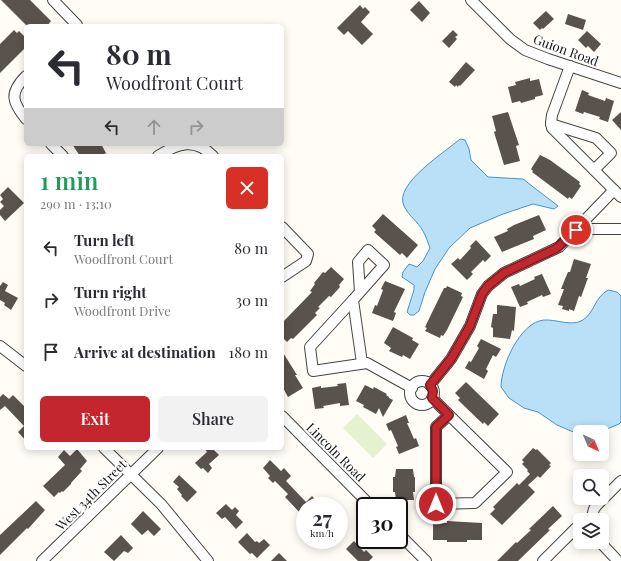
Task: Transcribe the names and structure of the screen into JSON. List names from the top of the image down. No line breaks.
{"streets":{"street":["Guion Road","Lincoln Road","West 34th Street"]},"north":"bottom right","page":{"turn":["80 m","Woodfront Court"],"heading":["1 min","290 m · 13:10"],"list":[{"name":"Turn left","note":"Woodfront Court","value":"80 m"},{"name":"Turn right","note":"Woodfront Drive","value":"30 m"},{"name":"Arrive at destination","value":"180 m"}],"buttons":["Exit","Share"],"speed":"27 km/h","limit":"30"}}
